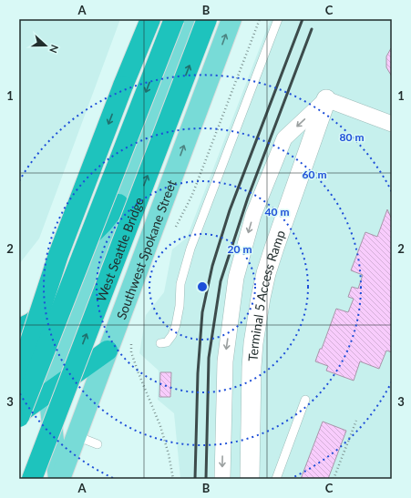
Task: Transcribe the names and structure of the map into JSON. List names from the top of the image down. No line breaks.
{"streets":{"highway":["West Seattle Bridge"],"main road":["Southwest Spokane Street"],"street":["Terminal 5 Access Ramp"]},"north":"right","grid":{"columns":["A","B","C"],"rows":["1","2","3"]},"rings":["80 m","60 m","40 m","20 m"]}
